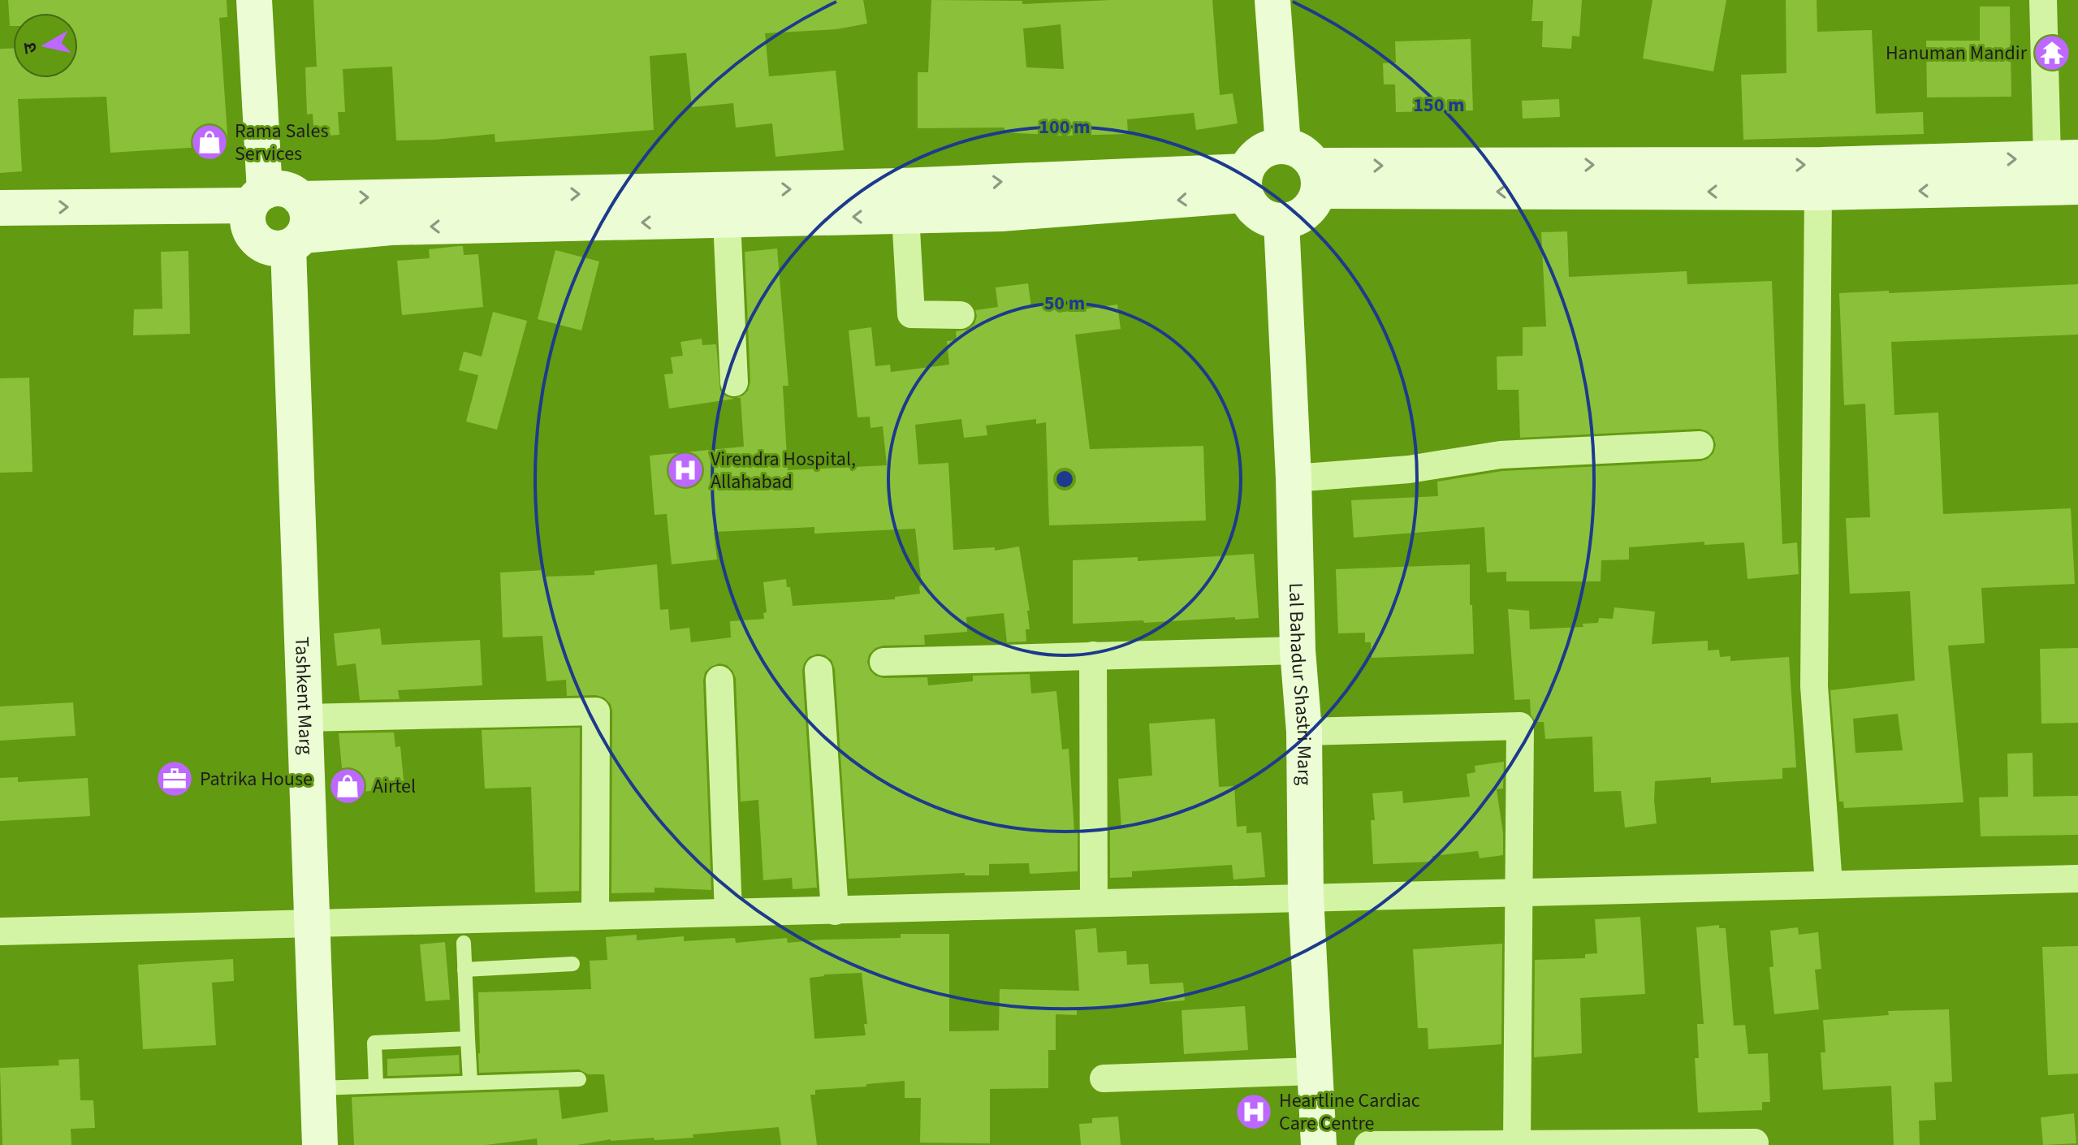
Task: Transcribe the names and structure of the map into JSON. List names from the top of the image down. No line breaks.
{"streets":{"street":["Lal Bahadur Shastri Marg","Tashkent Marg"]},"places":{"temple":["Hanuman Mandir"],"shop":["Rama Sales Services","Airtel"],"hospital":["Virendra Hospital, Allahabad","Heartline Cardiac Care Centre"],"office":["Patrika House"]},"north":"left","rings":["150 m","100 m","50 m"]}
